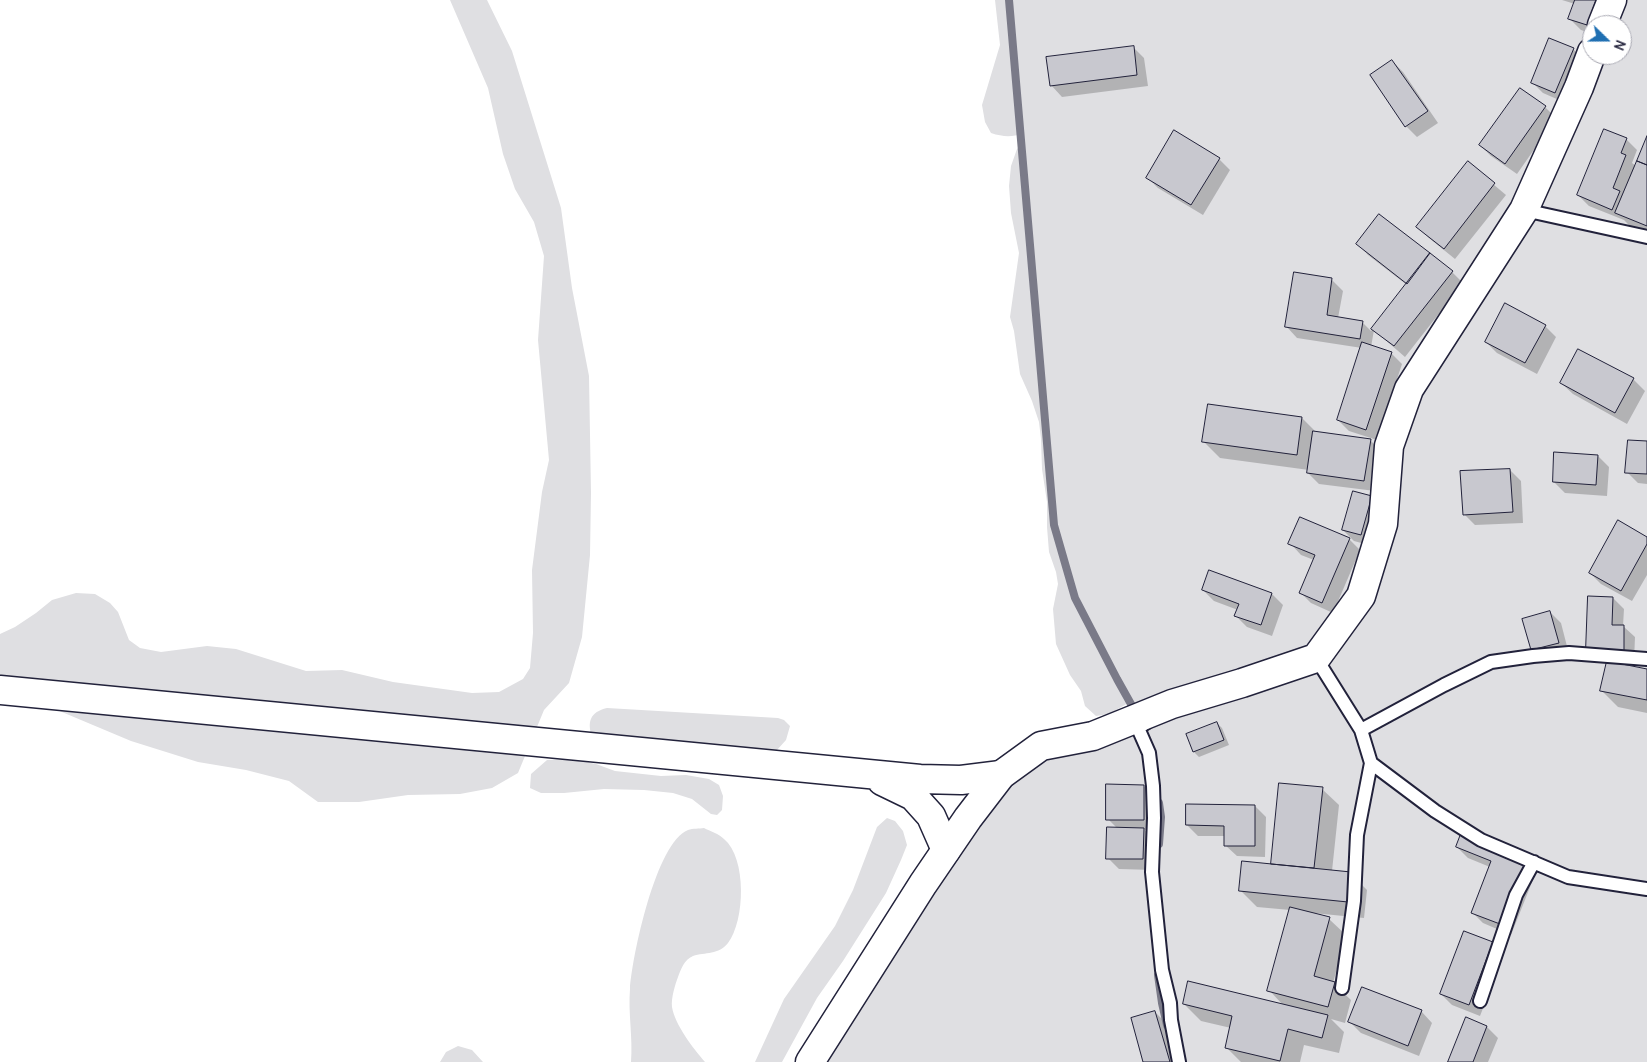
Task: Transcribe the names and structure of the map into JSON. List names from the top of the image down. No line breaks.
{"north":"right"}
